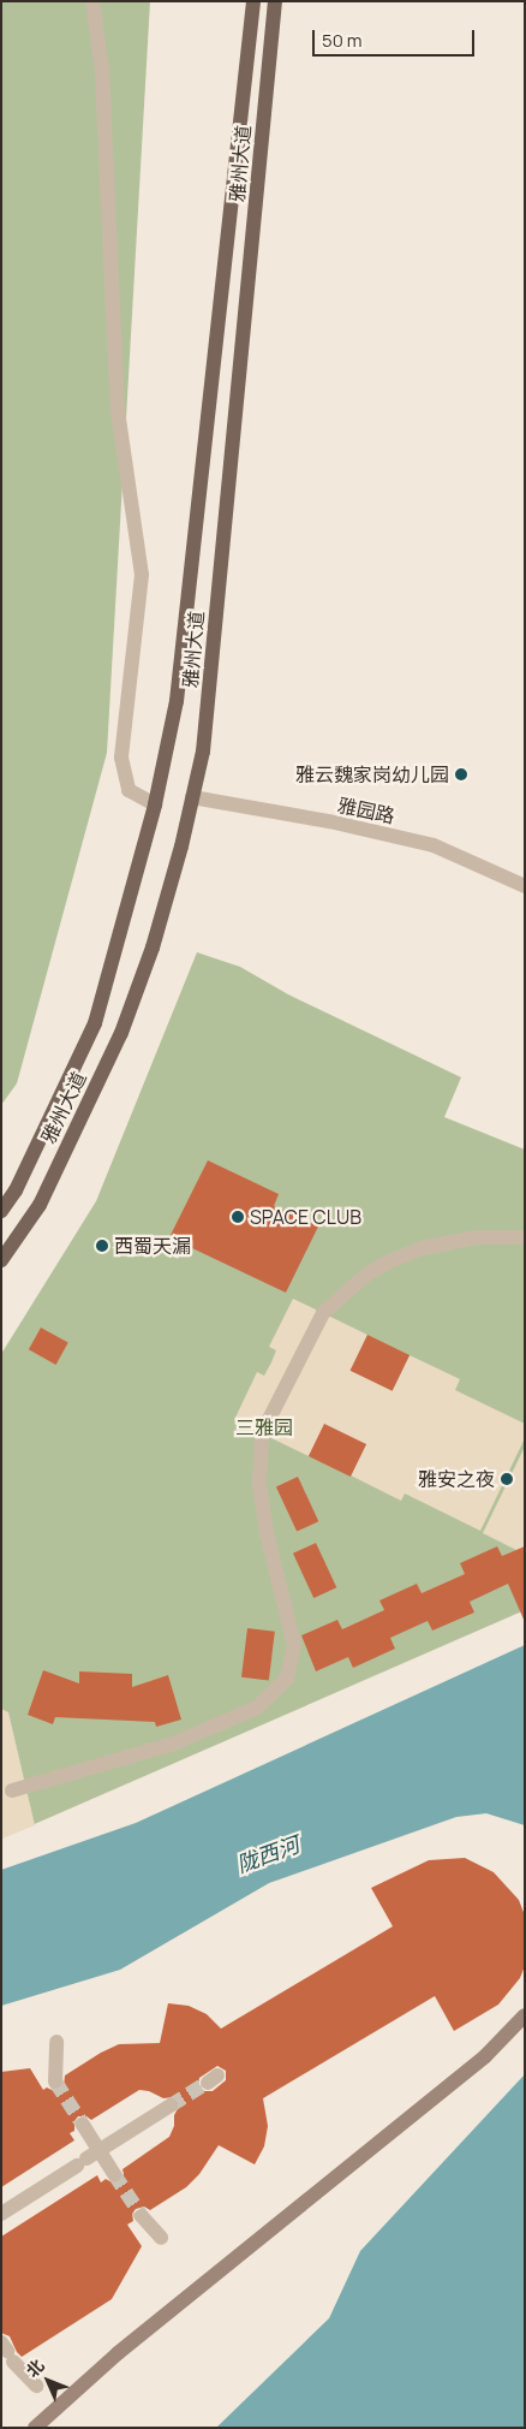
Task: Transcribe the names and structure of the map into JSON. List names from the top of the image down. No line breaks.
{"streets":{"main road":["雅州大道"],"street":["雅园路"]},"crossings":[["雅州大道","雅园路"]],"water":["陇西河"],"parks":["三雅园"],"places":["雅云魏家岗幼儿园","SPACE CLUB","西蜀天漏","雅安之夜"],"scale_bar":"50 m","north":"top left"}
